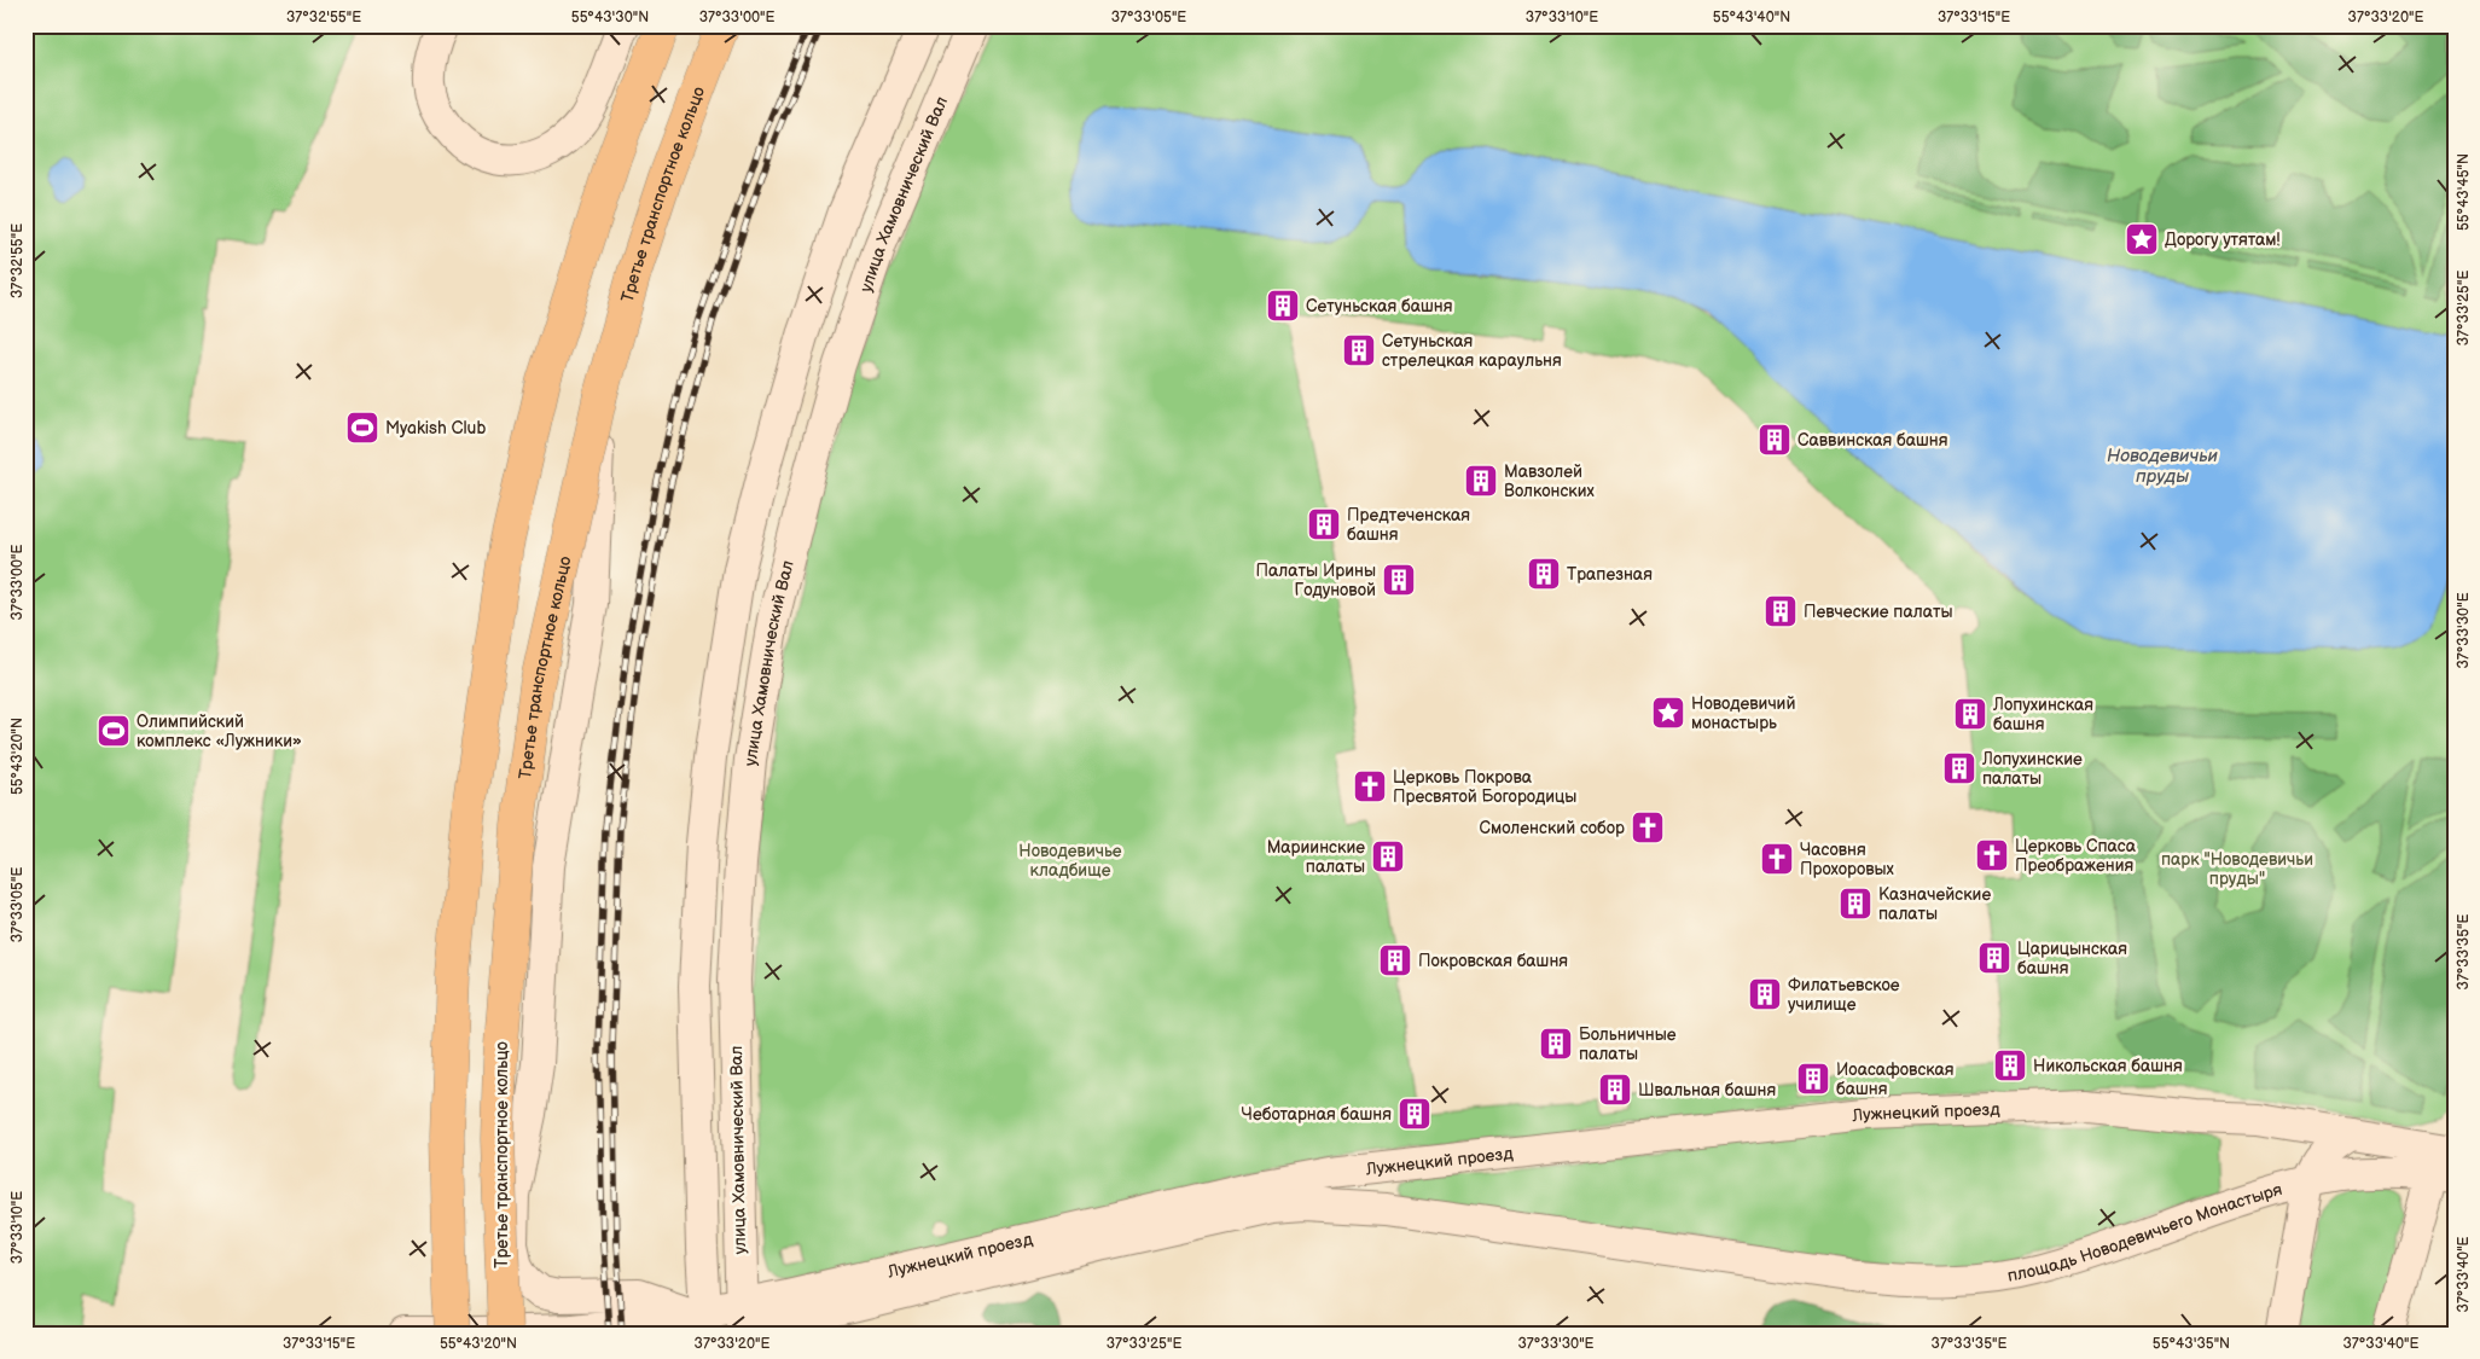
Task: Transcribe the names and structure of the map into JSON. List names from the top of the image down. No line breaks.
{"streets":{"main road":["Третье транспортное кольцо","улица Хамовнический Вал","Лужнецкий проезд","площадь Новодевичьего Монастыря"]},"crossings":[["улица Хамовнический Вал","Лужнецкий проезд"],["Лужнецкий проезд","площадь Новодевичьего Монастыря"]],"water":["Новодевичьи пруды"],"parks":["Новодевичье кладбище","парк \"Новодевичьи пруды\""],"places":{"place":["Дорогу утятам!","Новодевичий монастырь"],"building":["Сетуньская башня","Сетуньская стрелецкая караульня","Саввинская башня","Мавзолей Волконских","Предтеченская башня","Трапезная","Палаты Ирины Годуновой","Певческие палаты","Лопухинская башня","Лопухинские палаты","Мариинские палаты","Казначейские палаты","Царицынская башня","Покровская башня","Филатьевское училище","Больничные палаты","Никольская башня","Иоасафовская башня","Швальная башня","Чеботарная башня"],"sports":["Myakish Club","Олимпийский комплекс «Лужники»"],"church":["Церковь Покрова Пресвятой Богородицы","Смоленский собор","Церковь Спаса Преображения","Часовня Прохоровых"]},"coordinates":["37°32'55\"E","55°43'30\"N","37°33'00\"E","37°33'05\"E","37°33'10\"E","55°43'40\"N","37°33'15\"E","37°33'20\"E","55°43'45\"N","37°33'25\"E","37°33'30\"E","55°43'20\"N","37°33'35\"E","37°33'40\"E","55°43'35\"N"]}
